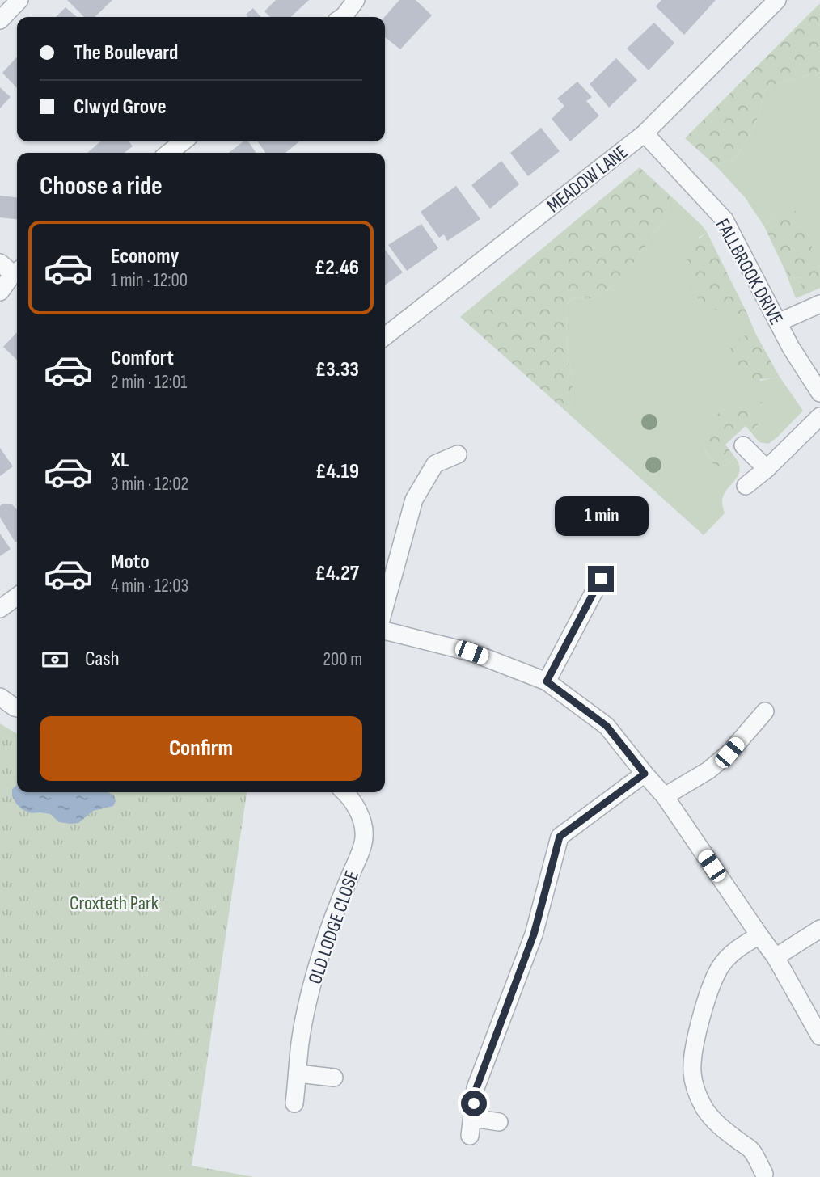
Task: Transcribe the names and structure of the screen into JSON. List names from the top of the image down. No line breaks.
{"streets":{"street":["MEADOW LANE","FALLBROOK DRIVE","OLD LODGE CLOSE"]},"crossings":[["MEADOW LANE","FALLBROOK DRIVE"]],"parks":["Croxteth Park"],"page":{"banner":["The Boulevard","Clwyd Grove"],"heading":"Choose a ride","list":[{"name":"Economy","note":"1 min · 12:00","value":"£2.46"},{"name":"Comfort","note":"2 min · 12:01","value":"£3.33"},{"name":"XL","note":"3 min · 12:02","value":"£4.19"},{"name":"Moto","note":"4 min · 12:03","value":"£4.27"}],"bubble":"1 min","pay":["Cash","200 m"],"buttons":"Confirm"}}
